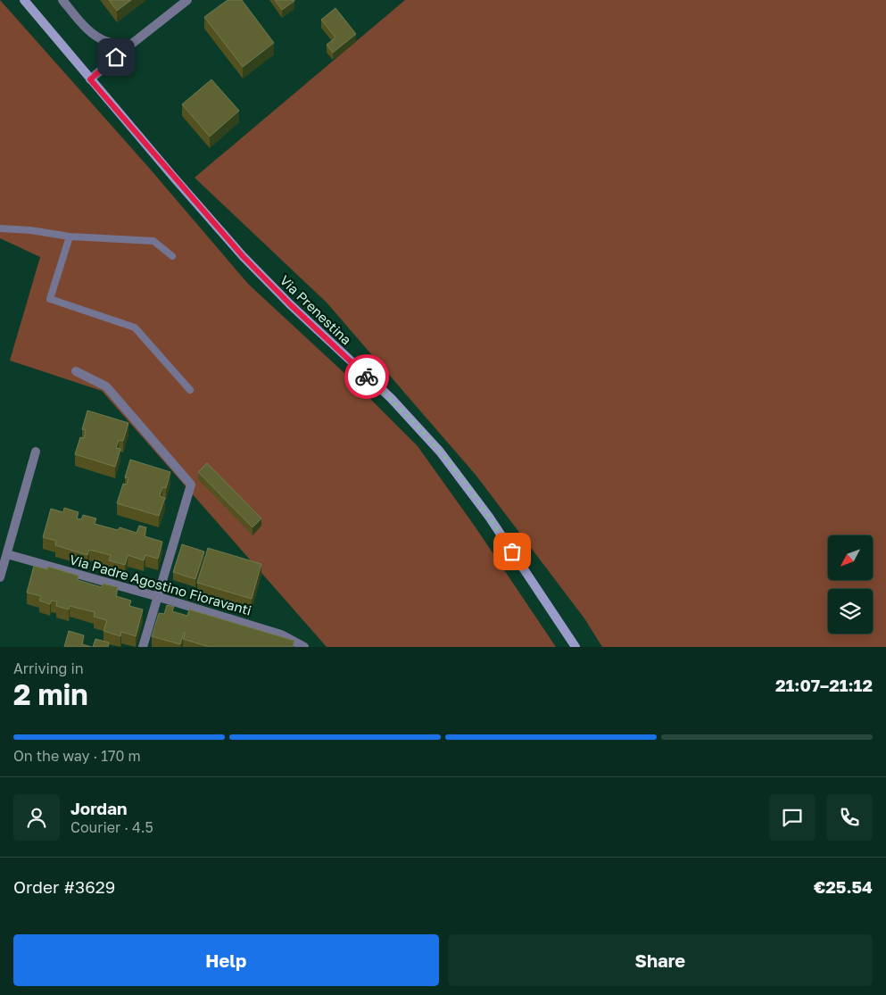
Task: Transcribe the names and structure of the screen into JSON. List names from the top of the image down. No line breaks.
{"streets":{"main road":["Via Prenestina"],"street":["Via Padre Agostino Fioravanti"]},"north":"bottom left","page":{"heading":["2 min","Arriving in","21:07–21:12"],"panel":["Jordan","Courier · 4.5","Order #3629","€25.54"],"bar":"On the way · 170 m","buttons":["Help","Share"]}}
